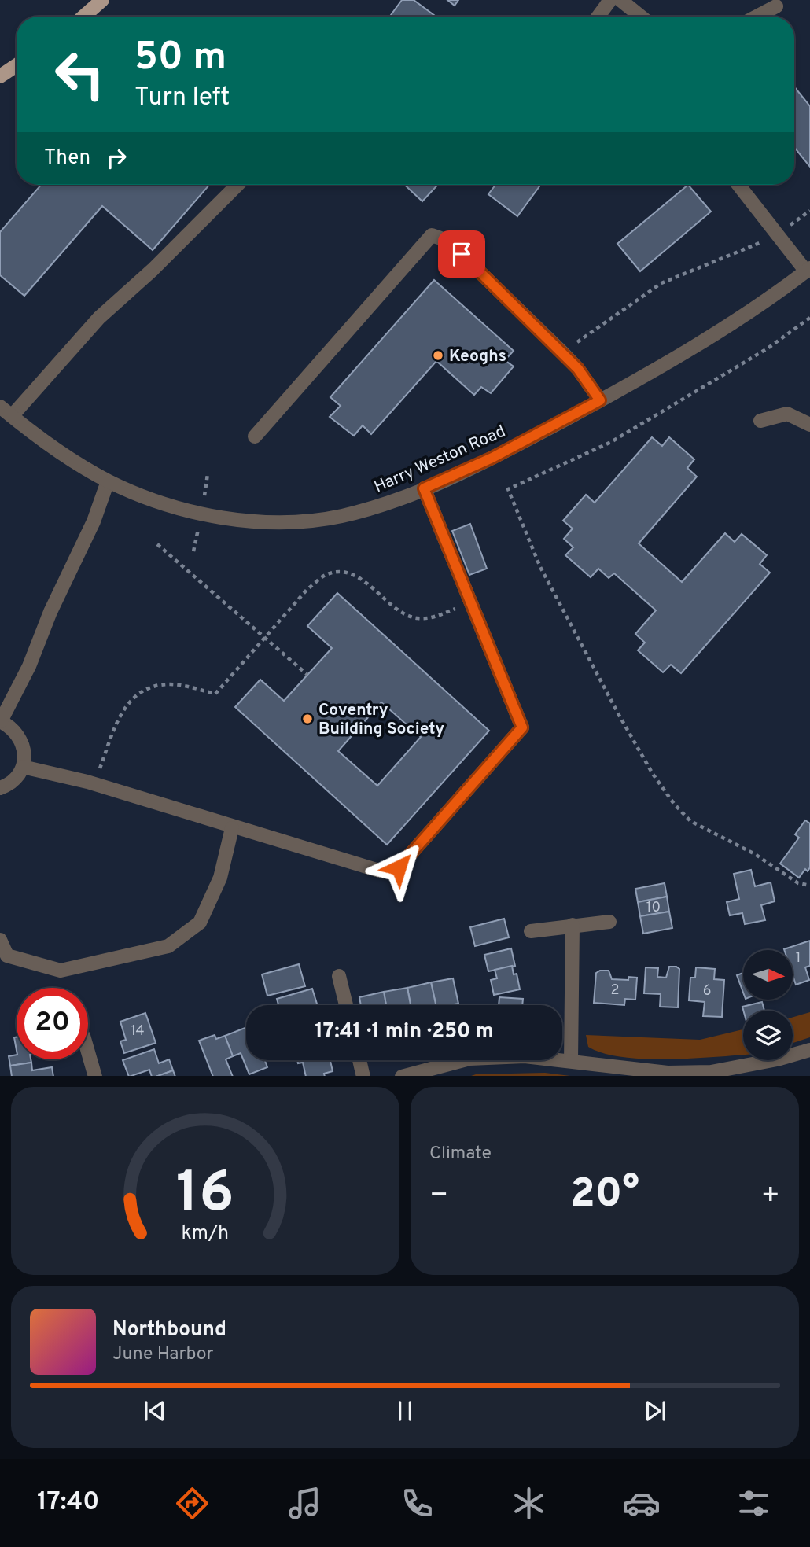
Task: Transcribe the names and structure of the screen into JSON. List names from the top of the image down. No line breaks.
{"streets":{"street":["Harry Weston Road"]},"places":["Keoghs","Coventry Building Society"],"house_numbers":["10","1","2","6","14"],"north":"right","page":{"turn":["50 m","Turn left"],"then":"Then","limit":"20","trip":"17:41 · 1 min · 250 m","tile":"Climate","heat":["−","20°","+"],"song":["Northbound","June Harbor"],"tabs":"17:40","gauge":["16","km/h"]}}
